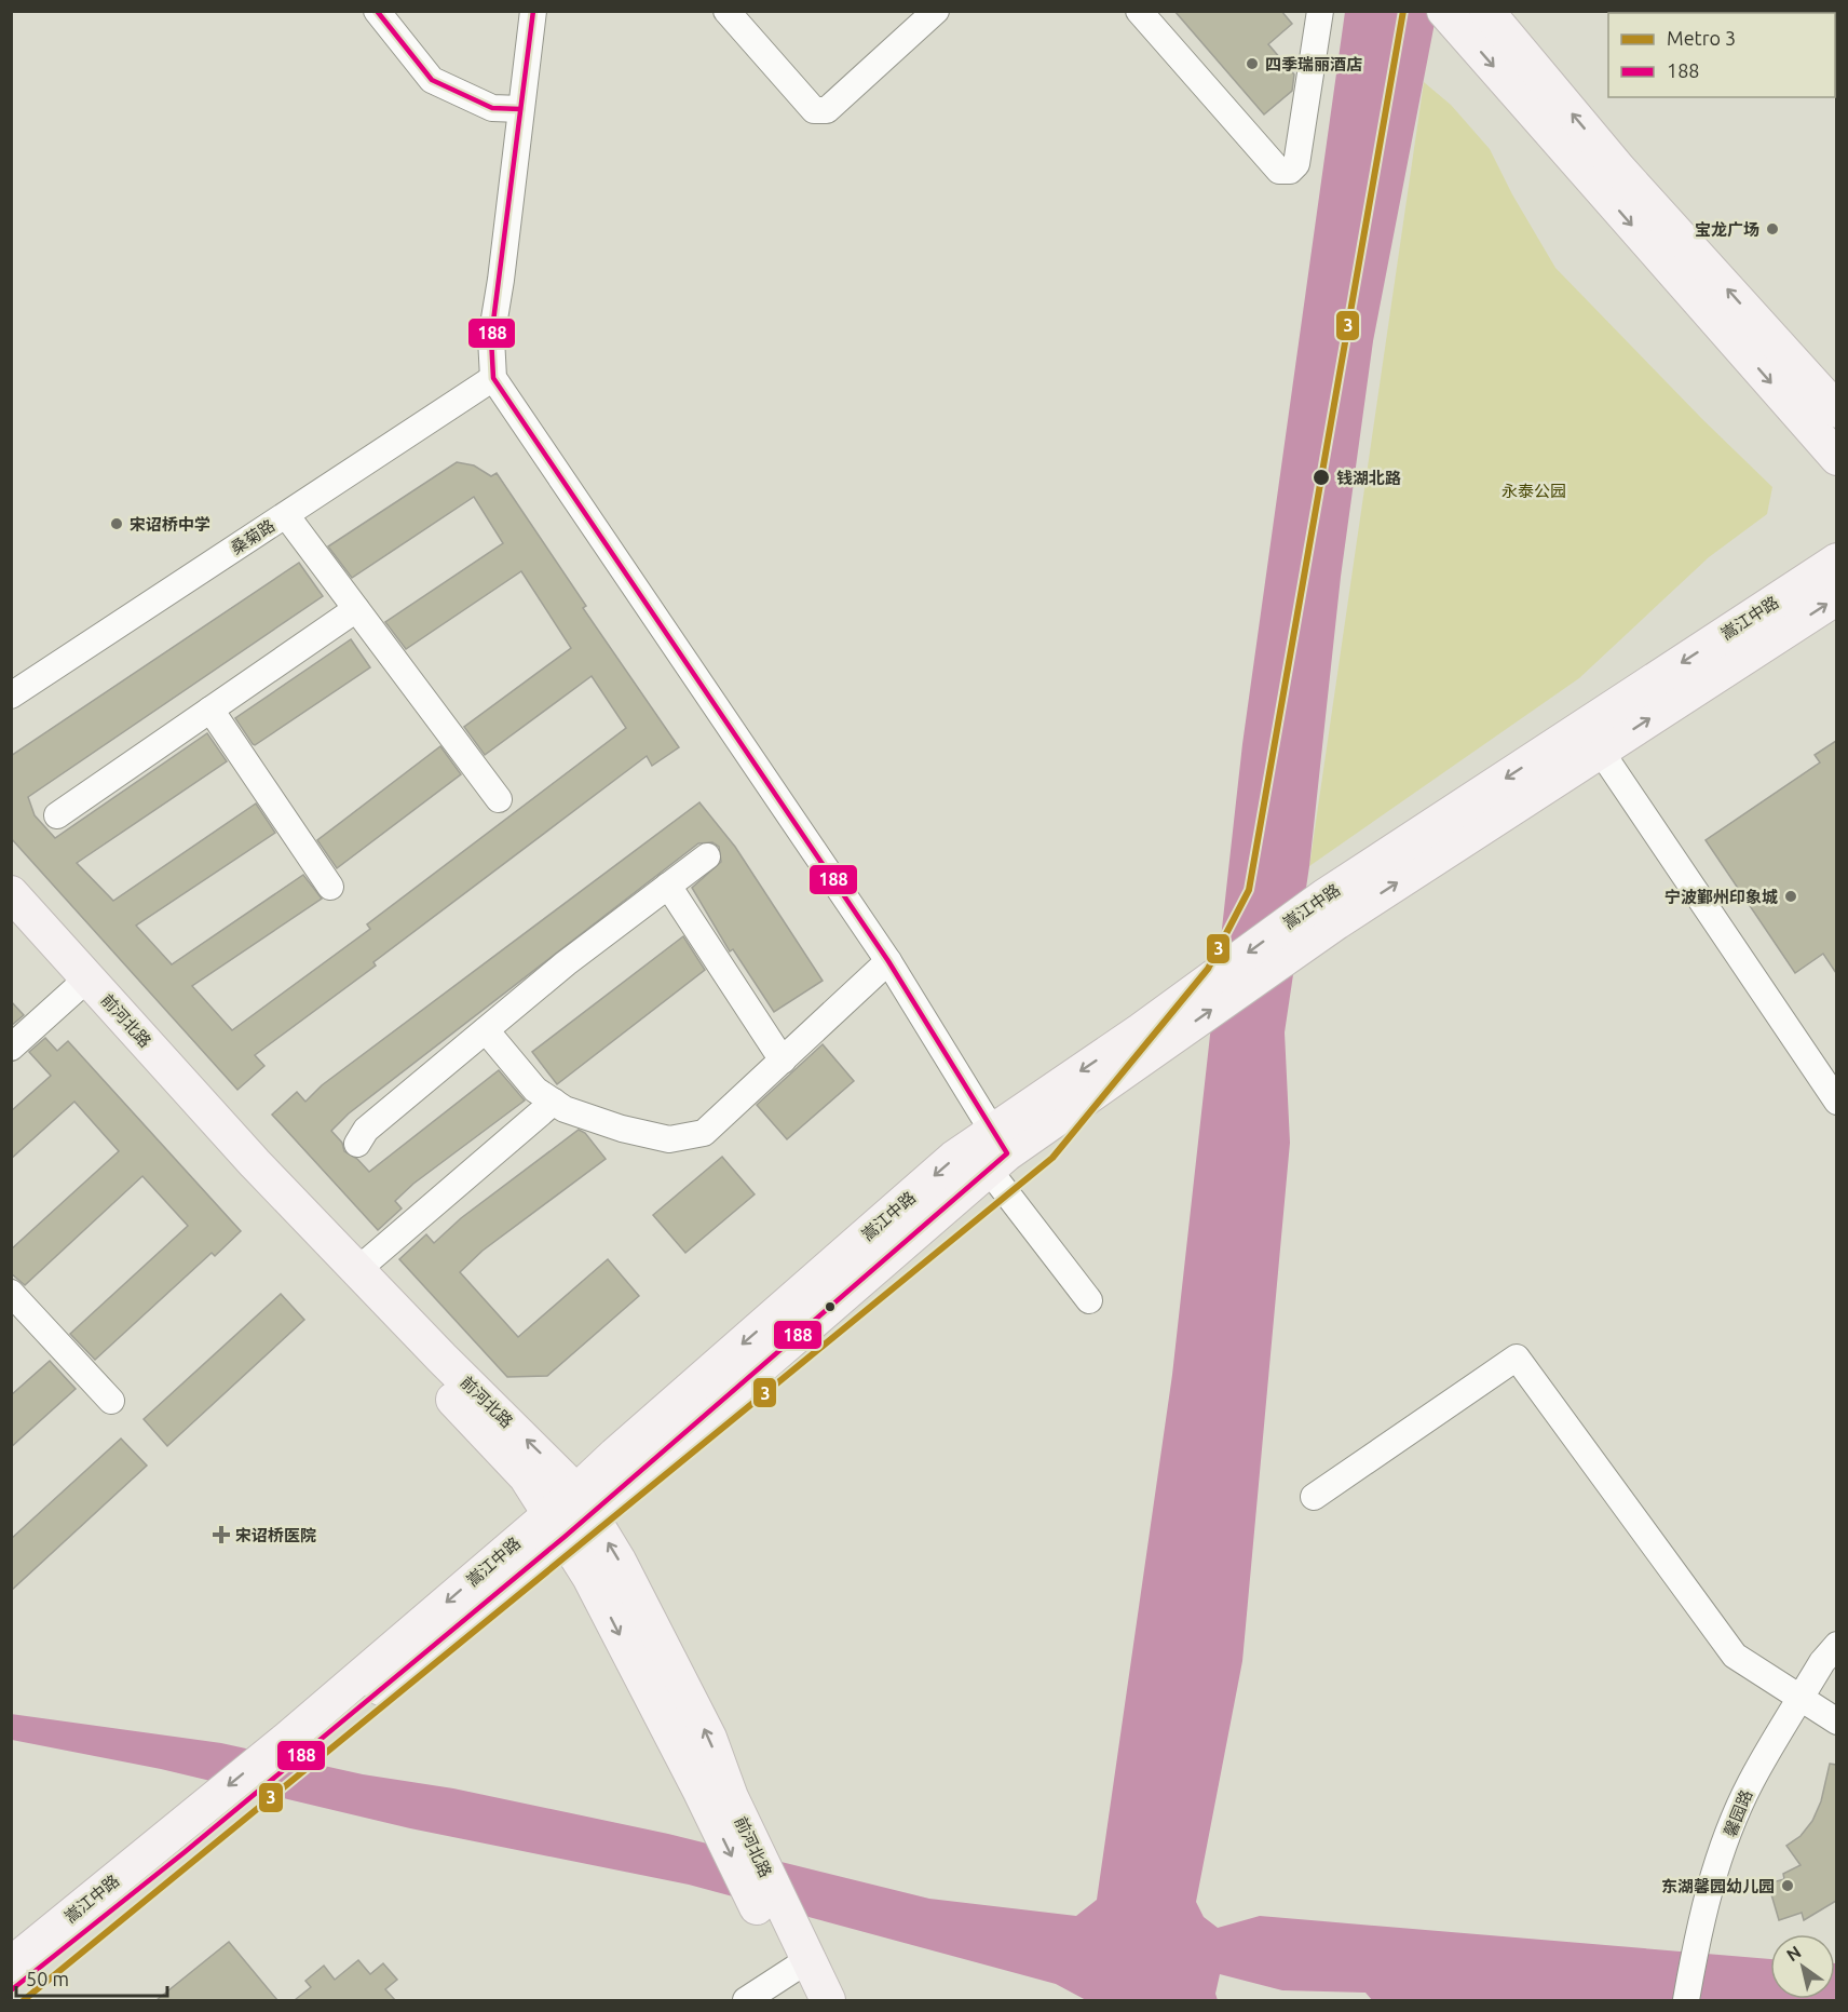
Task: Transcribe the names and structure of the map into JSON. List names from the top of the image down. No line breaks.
{"streets":{"main road":["嵩江中路","前河北路"],"street":["桑菊路","馨园路"]},"crossings":[["嵩江中路","前河北路"]],"parks":["永泰公园"],"places":{"other":["四季瑞丽酒店","宝龙广场","钱湖北路","宋诏桥中学","宁波鄞州印象城","东湖馨园幼儿园"],"health":["宋诏桥医院"]},"lines":["metro line 3","transit line 188"],"legend":["Metro 3","188"],"scale_bar":"50 m","north":"top left"}
